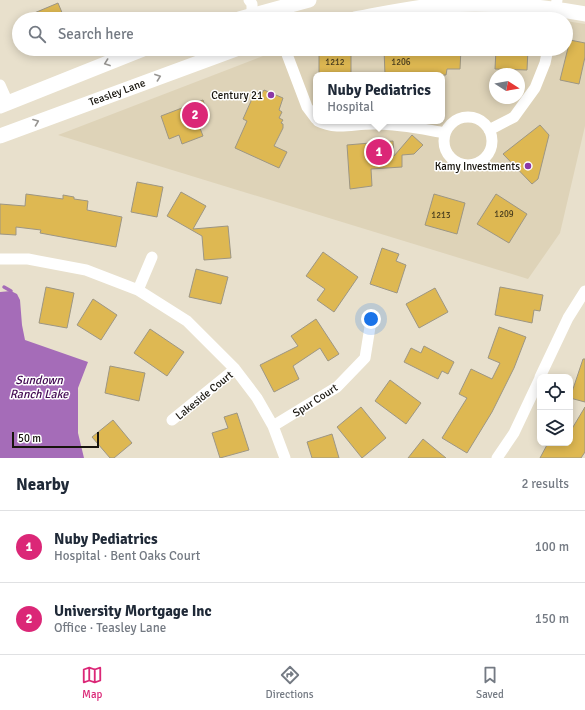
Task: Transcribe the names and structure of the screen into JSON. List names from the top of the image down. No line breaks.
{"streets":{"main road":["Teasley Lane"],"street":["Lakeside Court","Spur Court"]},"water":["Sundown Ranch Lake"],"places":["Century 21","Kamy Investments"],"house_numbers":["1212","1206","1209","1213"],"scale_bar":"50 m","north":"right","page":{"search":"Search here","popup":["Nuby Pediatrics","Hospital"],"pins":["2","1"],"scale":"50 m","heading":["Nearby","2 results"],"list":[{"mark":"1","name":"Nuby Pediatrics","note":"Hospital · Bent Oaks Court","value":"100 m"},{"mark":"2","name":"University Mortgage Inc","note":"Office · Teasley Lane","value":"150 m"}],"nav":["Map","Directions","Saved"]}}
